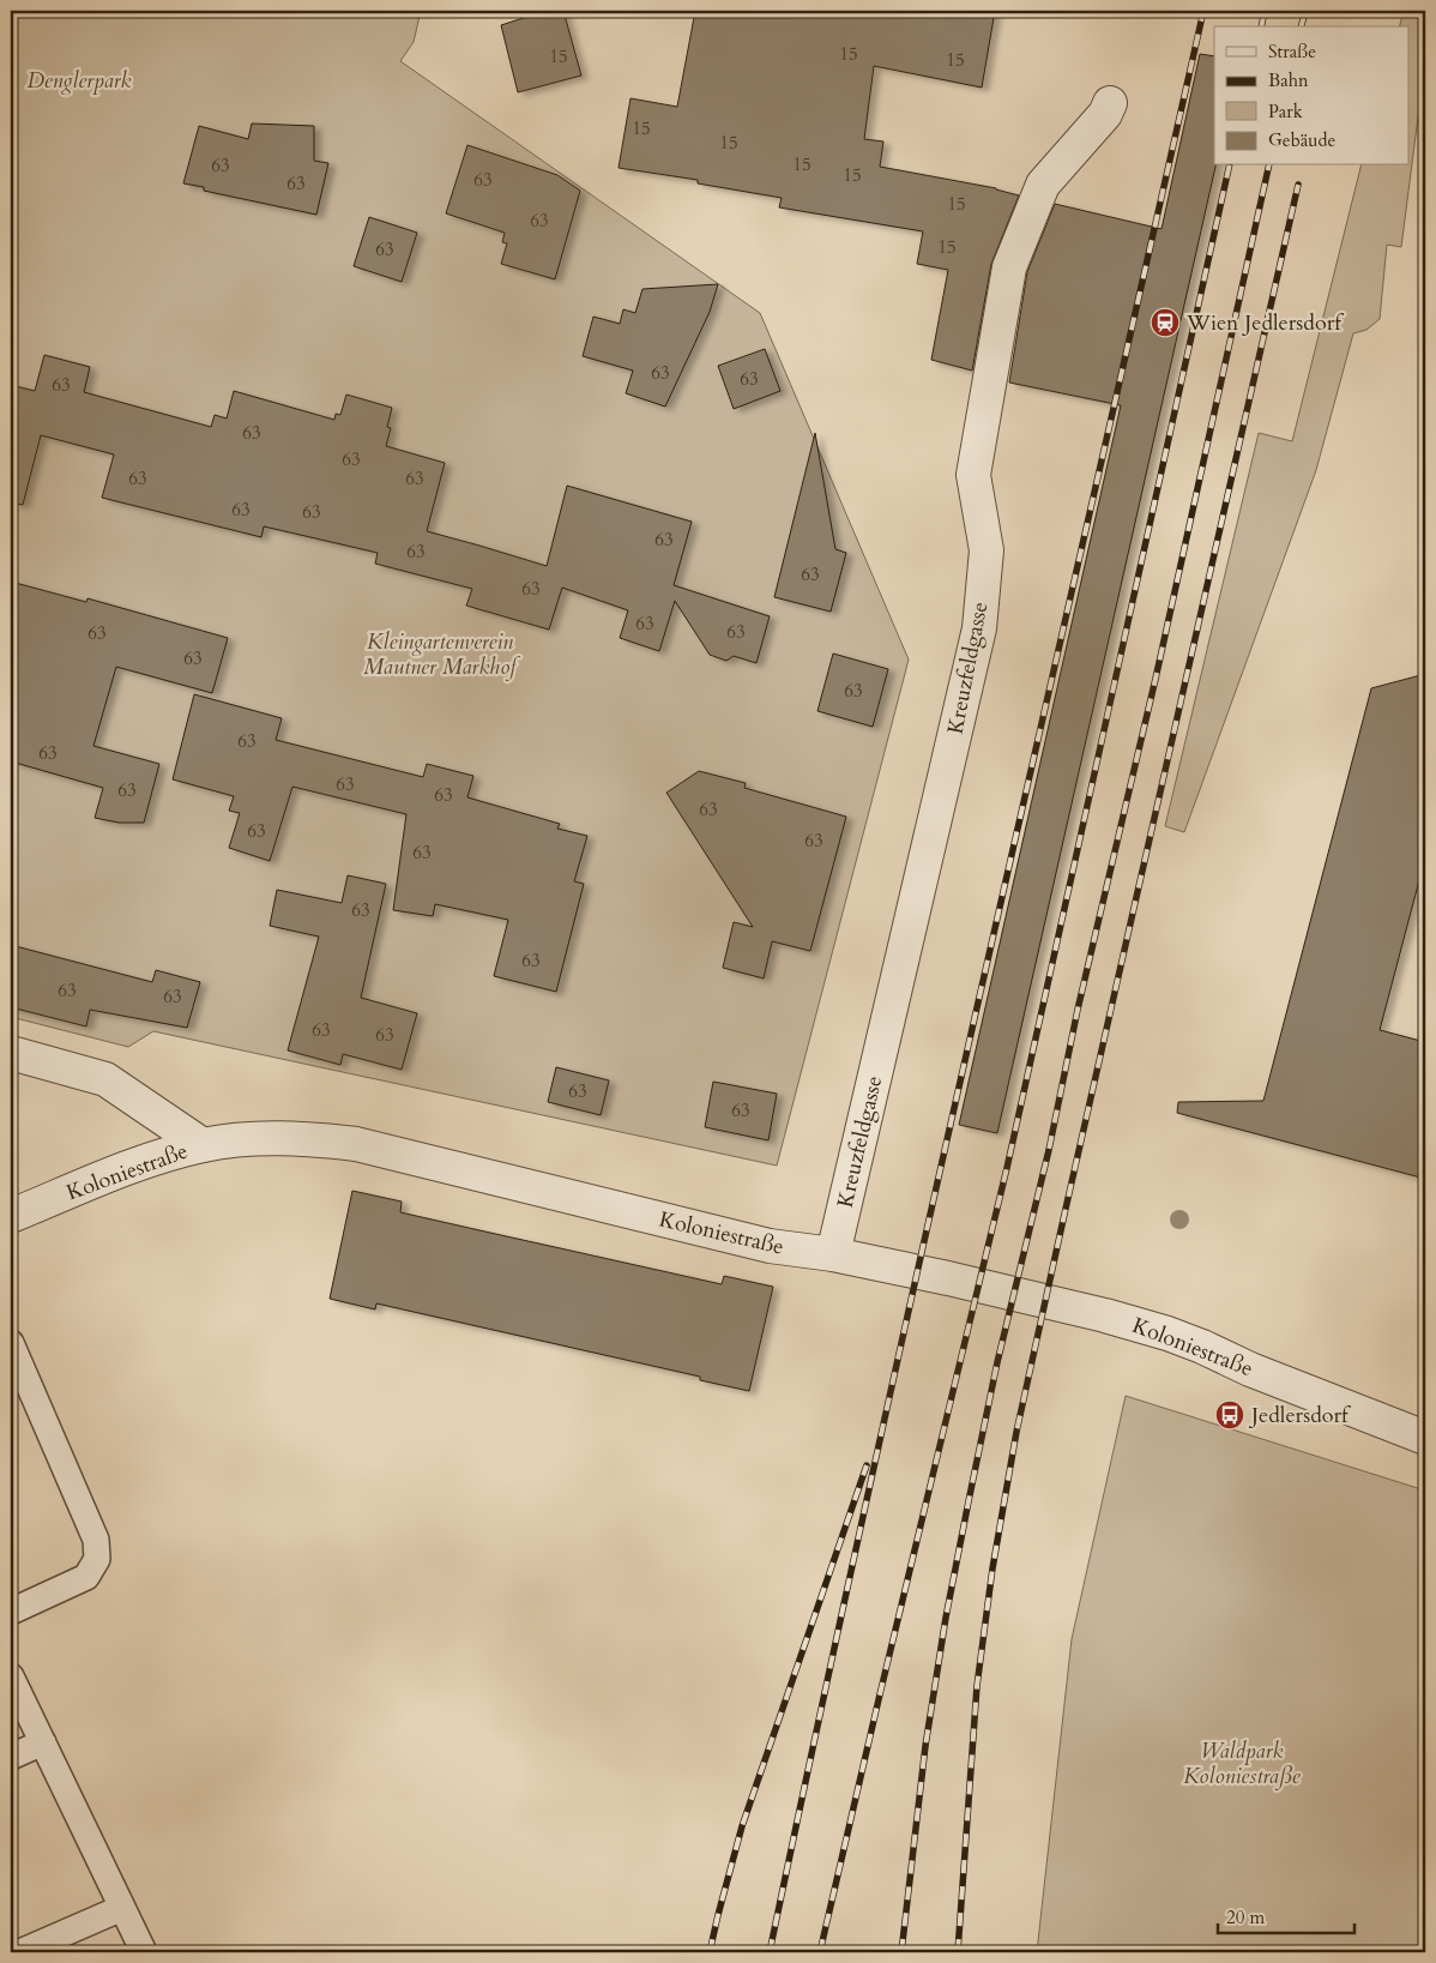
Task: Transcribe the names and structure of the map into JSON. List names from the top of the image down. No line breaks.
{"streets":{"street":["Kreuzfeldgasse","Koloniestraße"]},"crossings":[["Kreuzfeldgasse","Koloniestraße"]],"parks":["Denglerpark","Kleingartenverein Mautner Markhof","Waldpark Koloniestraße"],"places":{"station":["Wien Jedlersdorf"],"bus stop":["Jedlersdorf"]},"house_numbers":["15","15","15","15","15","15","63","15","63","63","15","63","15","63","63","63","63","63","63","63","63","63","63","63","63","63","63","63","63","63","63","63","63","63","63","63","63","63","63","63","63","63","63","63","63","63","63","63","63"],"legend":["Straße","Bahn","Park","Gebäude"],"scale_bar":"20 m"}
